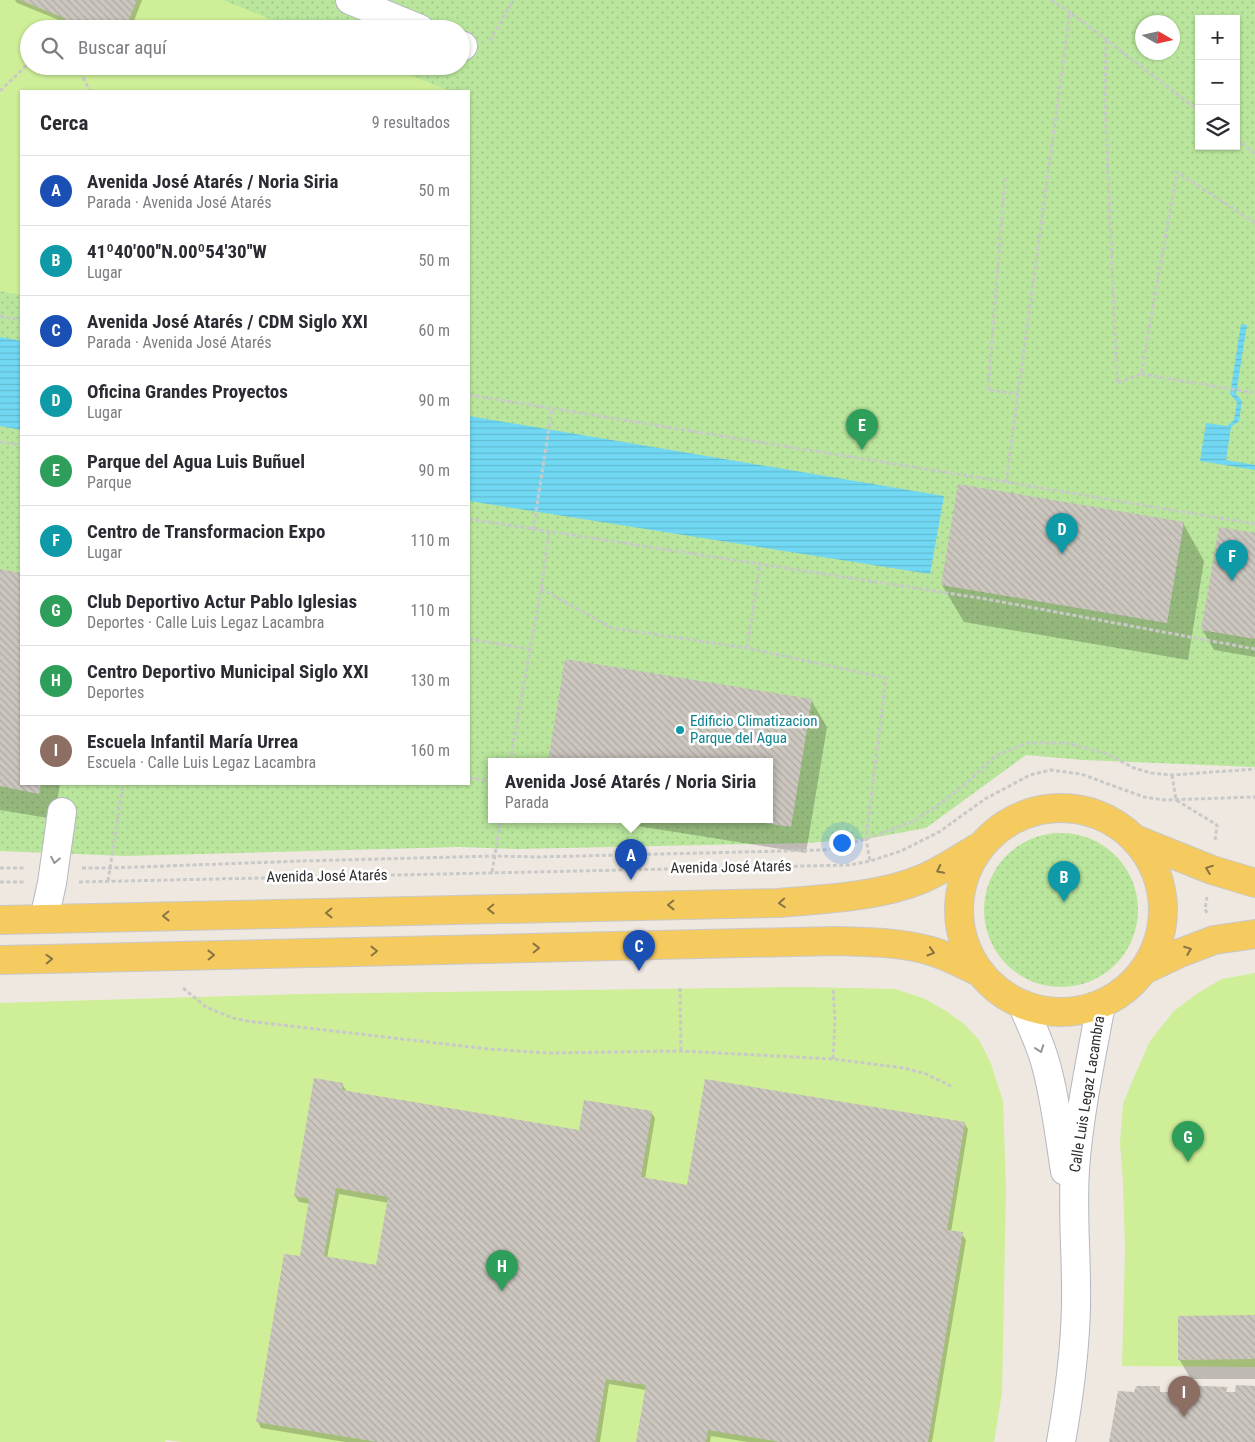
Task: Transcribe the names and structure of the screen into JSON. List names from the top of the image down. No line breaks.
{"streets":{"street":["Calle Luis Legaz Lacambra"],"path":["Avenida José Atarés"]},"places":["Edificio Climatizacion Parque del Agua"],"north":"right","page":{"map_buttons":["+","−"],"search":"Buscar aquí","heading":["Cerca","9 resultados"],"list":[{"mark":"A","name":"Avenida José Atarés / Noria Siria","note":"Parada · Avenida José Atarés","value":"50 m"},{"mark":"B","name":"41º40'00''N.00º54'30''W","note":"Lugar","value":"50 m"},{"mark":"C","name":"Avenida José Atarés / CDM Siglo XXI","note":"Parada · Avenida José Atarés","value":"60 m"},{"mark":"D","name":"Oficina Grandes Proyectos","note":"Lugar","value":"90 m"},{"mark":"E","name":"Parque del Agua Luis Buñuel","note":"Parque","value":"90 m"},{"mark":"F","name":"Centro de Transformacion Expo","note":"Lugar","value":"110 m"},{"mark":"G","name":"Club Deportivo Actur Pablo Iglesias","note":"Deportes · Calle Luis Legaz Lacambra","value":"110 m"},{"mark":"H","name":"Centro Deportivo Municipal Siglo XXI","note":"Deportes","value":"130 m"},{"mark":"I","name":"Escuela Infantil María Urrea","note":"Escuela · Calle Luis Legaz Lacambra","value":"160 m"}],"pins":["E","D","F","A","B","C","G","H","I"],"popup":["Avenida José Atarés / Noria Siria","Parada"]}}
